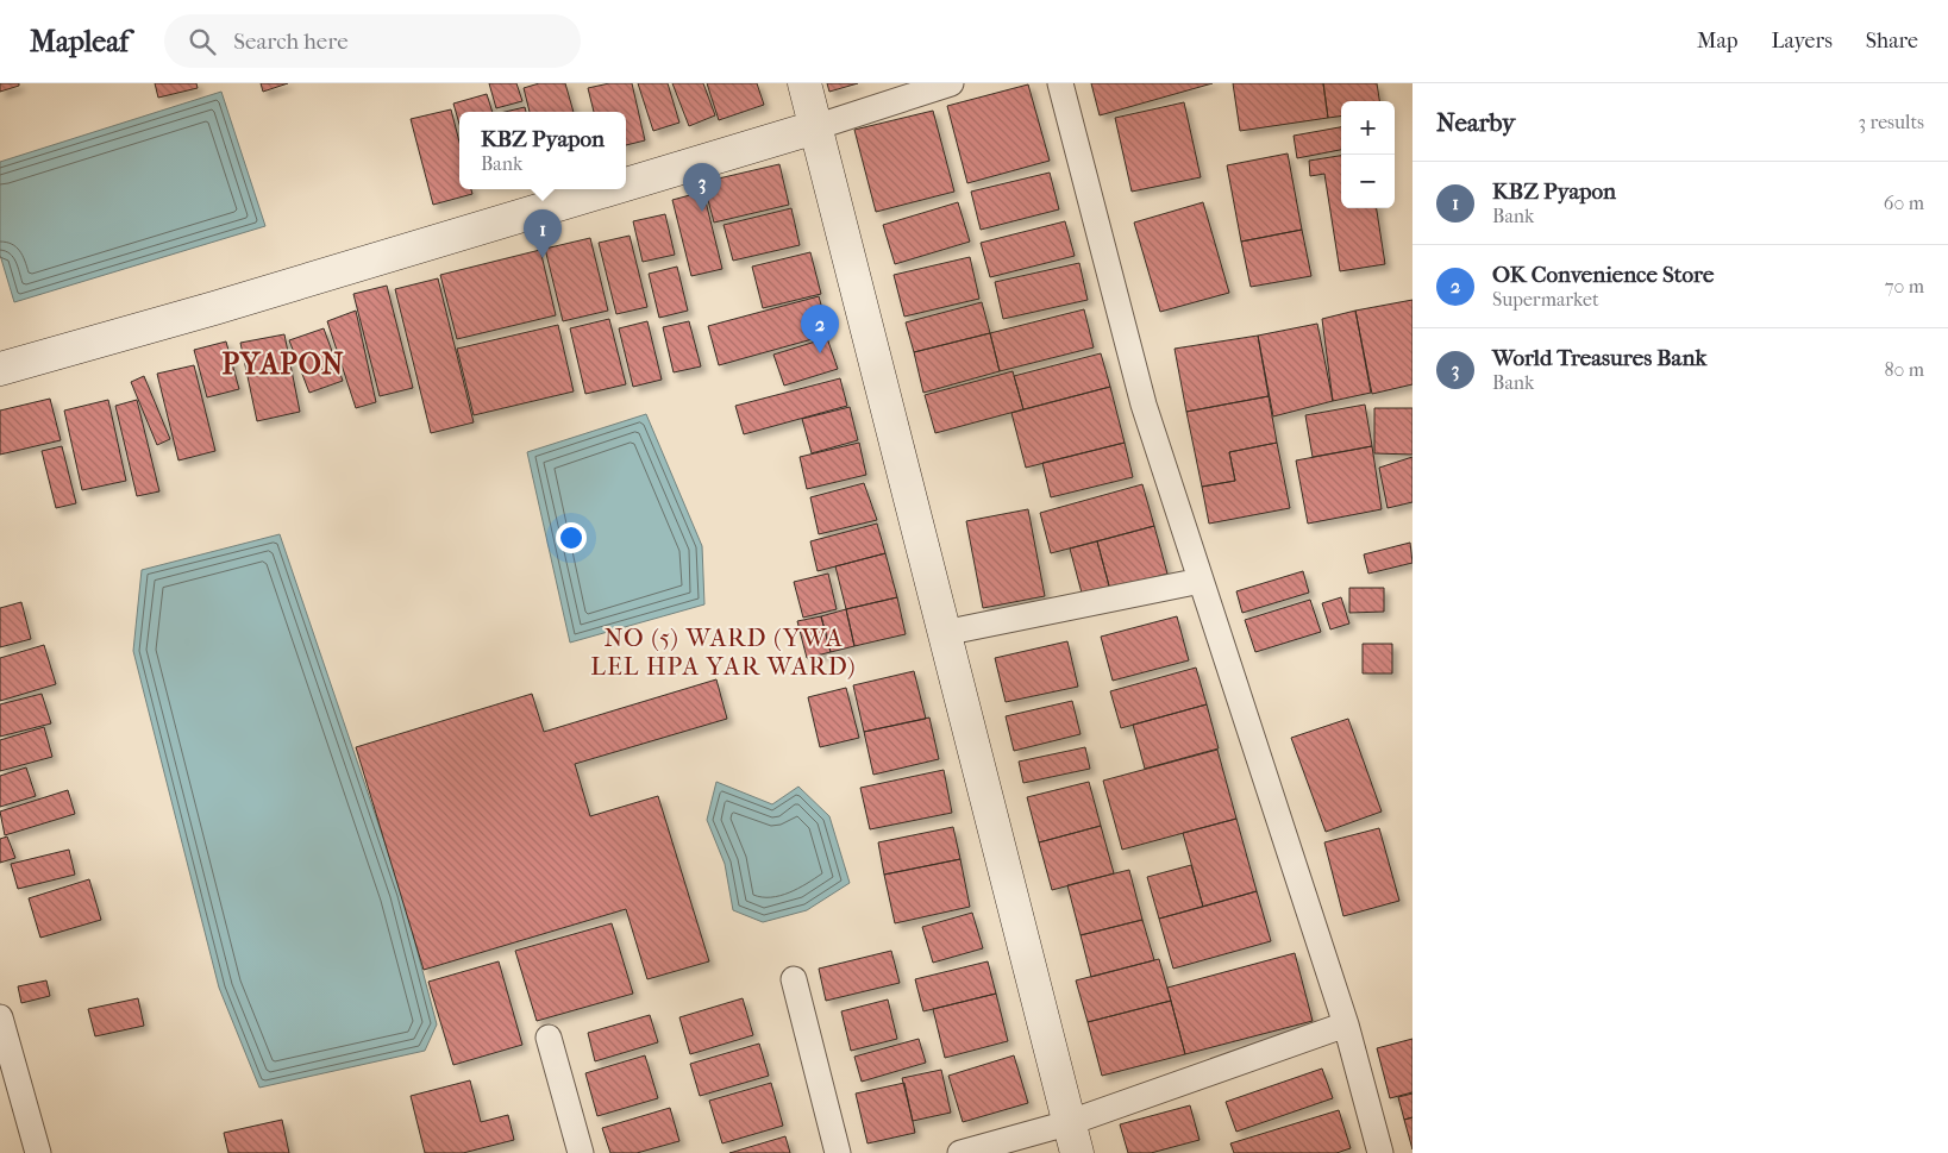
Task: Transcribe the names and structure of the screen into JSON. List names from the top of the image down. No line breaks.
{"districts":["PYAPON","NO (5) WARD (YWA LEL HPA YAR WARD)"],"page":{"header":"Mapleaf","search":"Search here","nav":["Map","Layers","Share"],"heading":["Nearby","3 results"],"map_buttons":["+","−"],"popup":["KBZ Pyapon","Bank"],"list":[{"mark":"1","name":"KBZ Pyapon","note":"Bank","value":"60 m"},{"mark":"2","name":"OK Convenience Store","note":"Supermarket","value":"70 m"},{"mark":"3","name":"World Treasures Bank","note":"Bank","value":"80 m"}],"pins":["3","1","2"]}}
